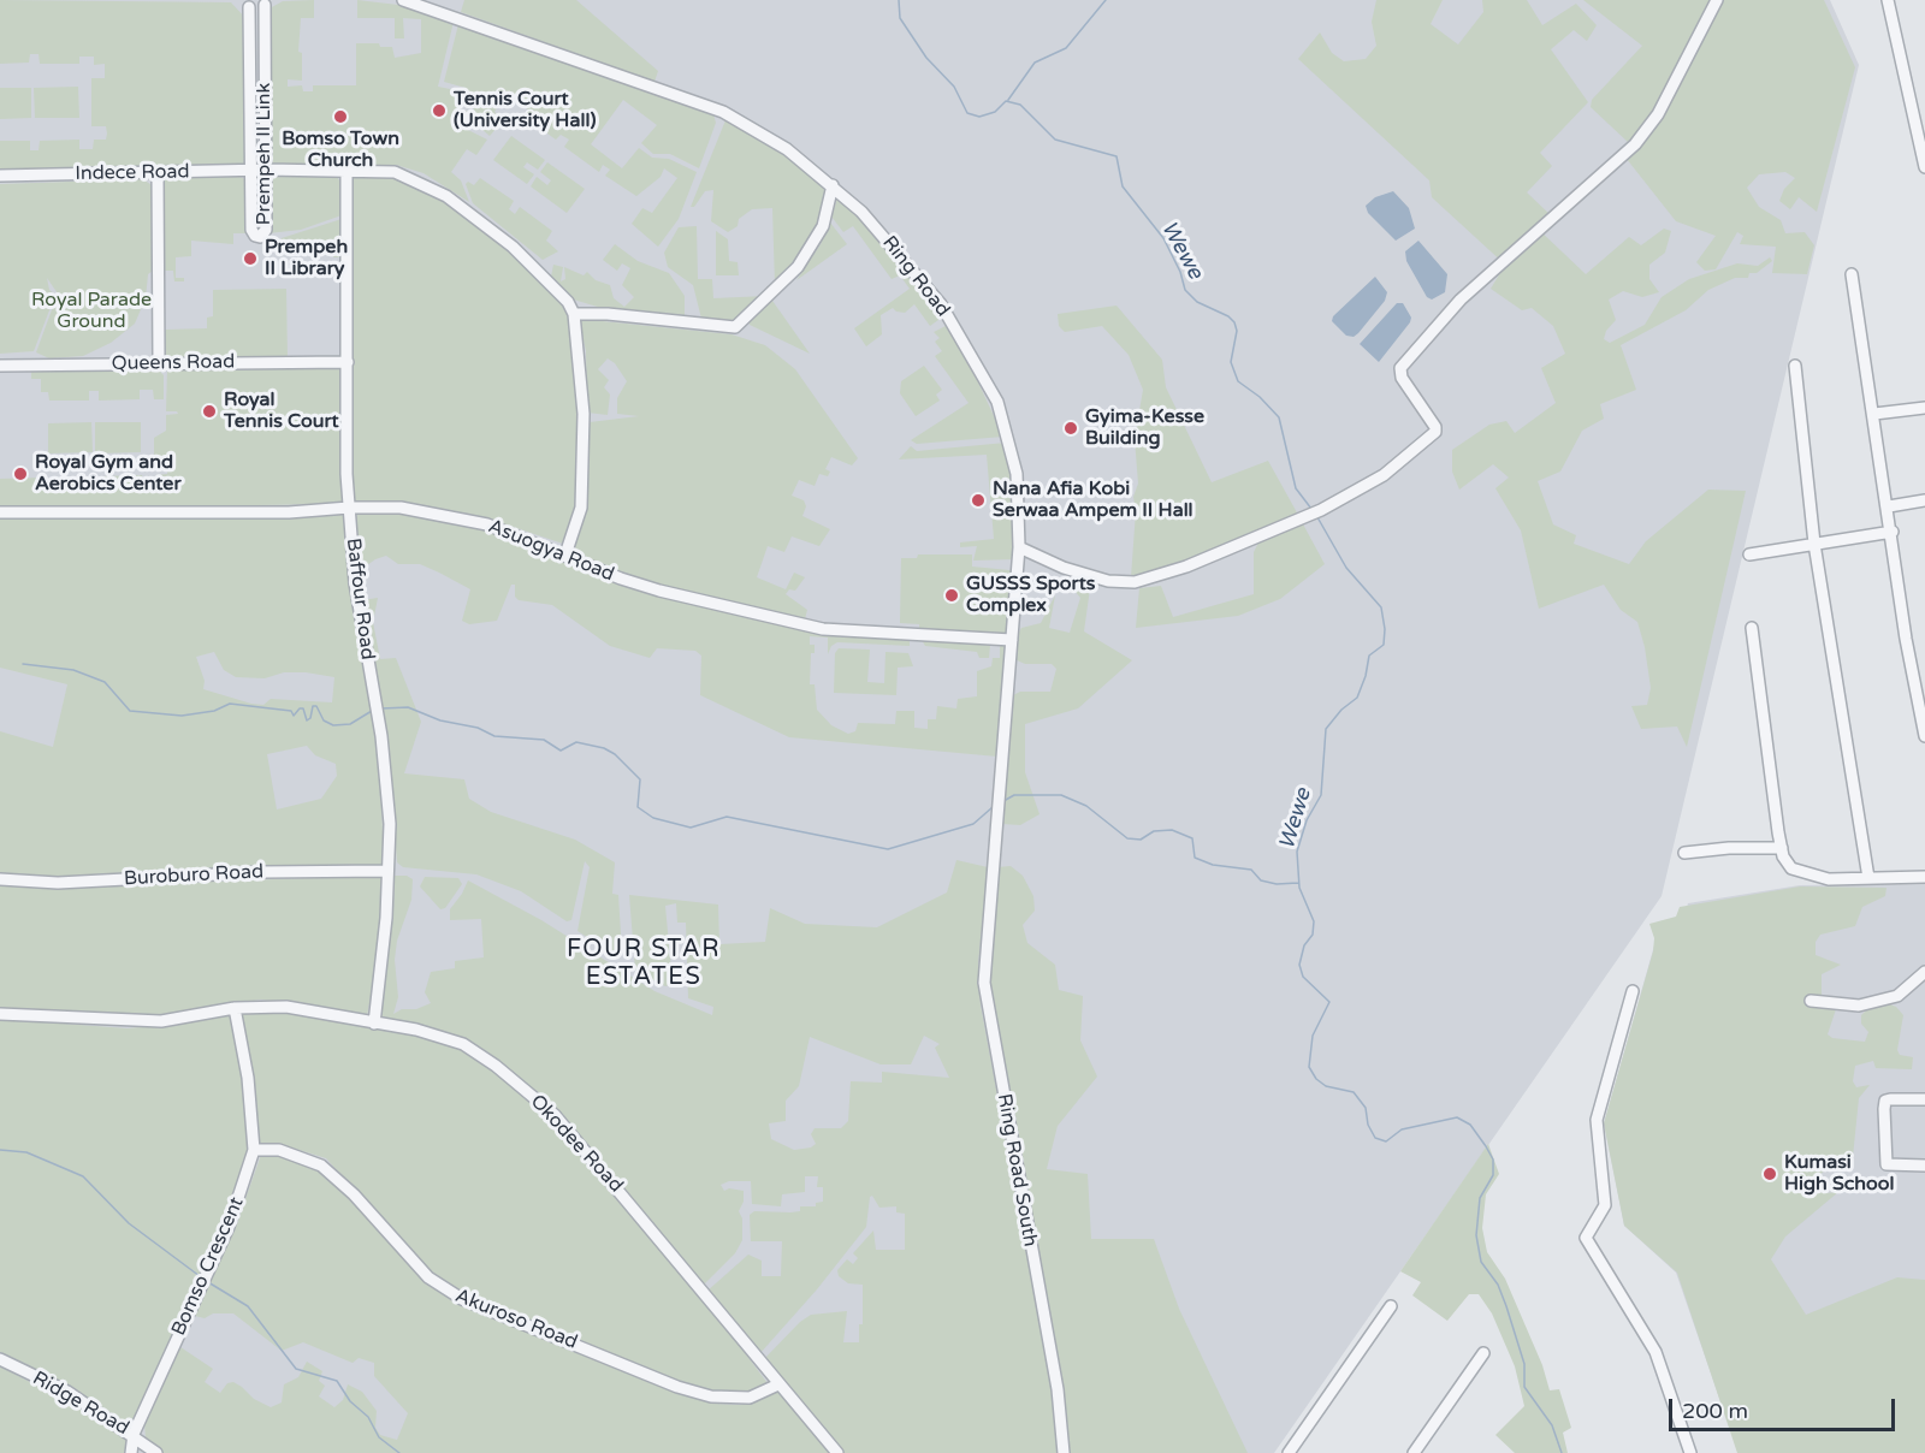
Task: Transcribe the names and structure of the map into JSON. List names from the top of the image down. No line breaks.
{"streets":{"street":["Prempeh II Link","Indece Road","Ring Road","Queens Road","Asuogya Road","Baffour Road","Buroburo Road","Okodee Road","Ring Road South","Bomso Crescent","Akuroso Road","Ridge Road"]},"crossings":[["Prempeh II Link","Indece Road"],["Indece Road","Baffour Road"],["Ring Road","Asuogya Road"],["Ring Road","Ring Road South"],["Queens Road","Baffour Road"],["Asuogya Road","Baffour Road"],["Baffour Road","Buroburo Road"],["Baffour Road","Okodee Road"],["Okodee Road","Bomso Crescent"],["Okodee Road","Akuroso Road"],["Bomso Crescent","Akuroso Road"],["Bomso Crescent","Ridge Road"]],"districts":["FOUR STAR ESTATES"],"water":["Wewe"],"parks":["Royal Parade Ground"],"places":["Tennis Court (University Hall)","Bomso Town Church","Prempeh II Library","Royal Tennis Court","Gyima-Kesse Building","Royal Gym and Aerobics Center","Nana Afia Kobi Serwaa Ampem II Hall","GUSSS Sports Complex","Kumasi High School"],"scale_bar":"200 m"}
